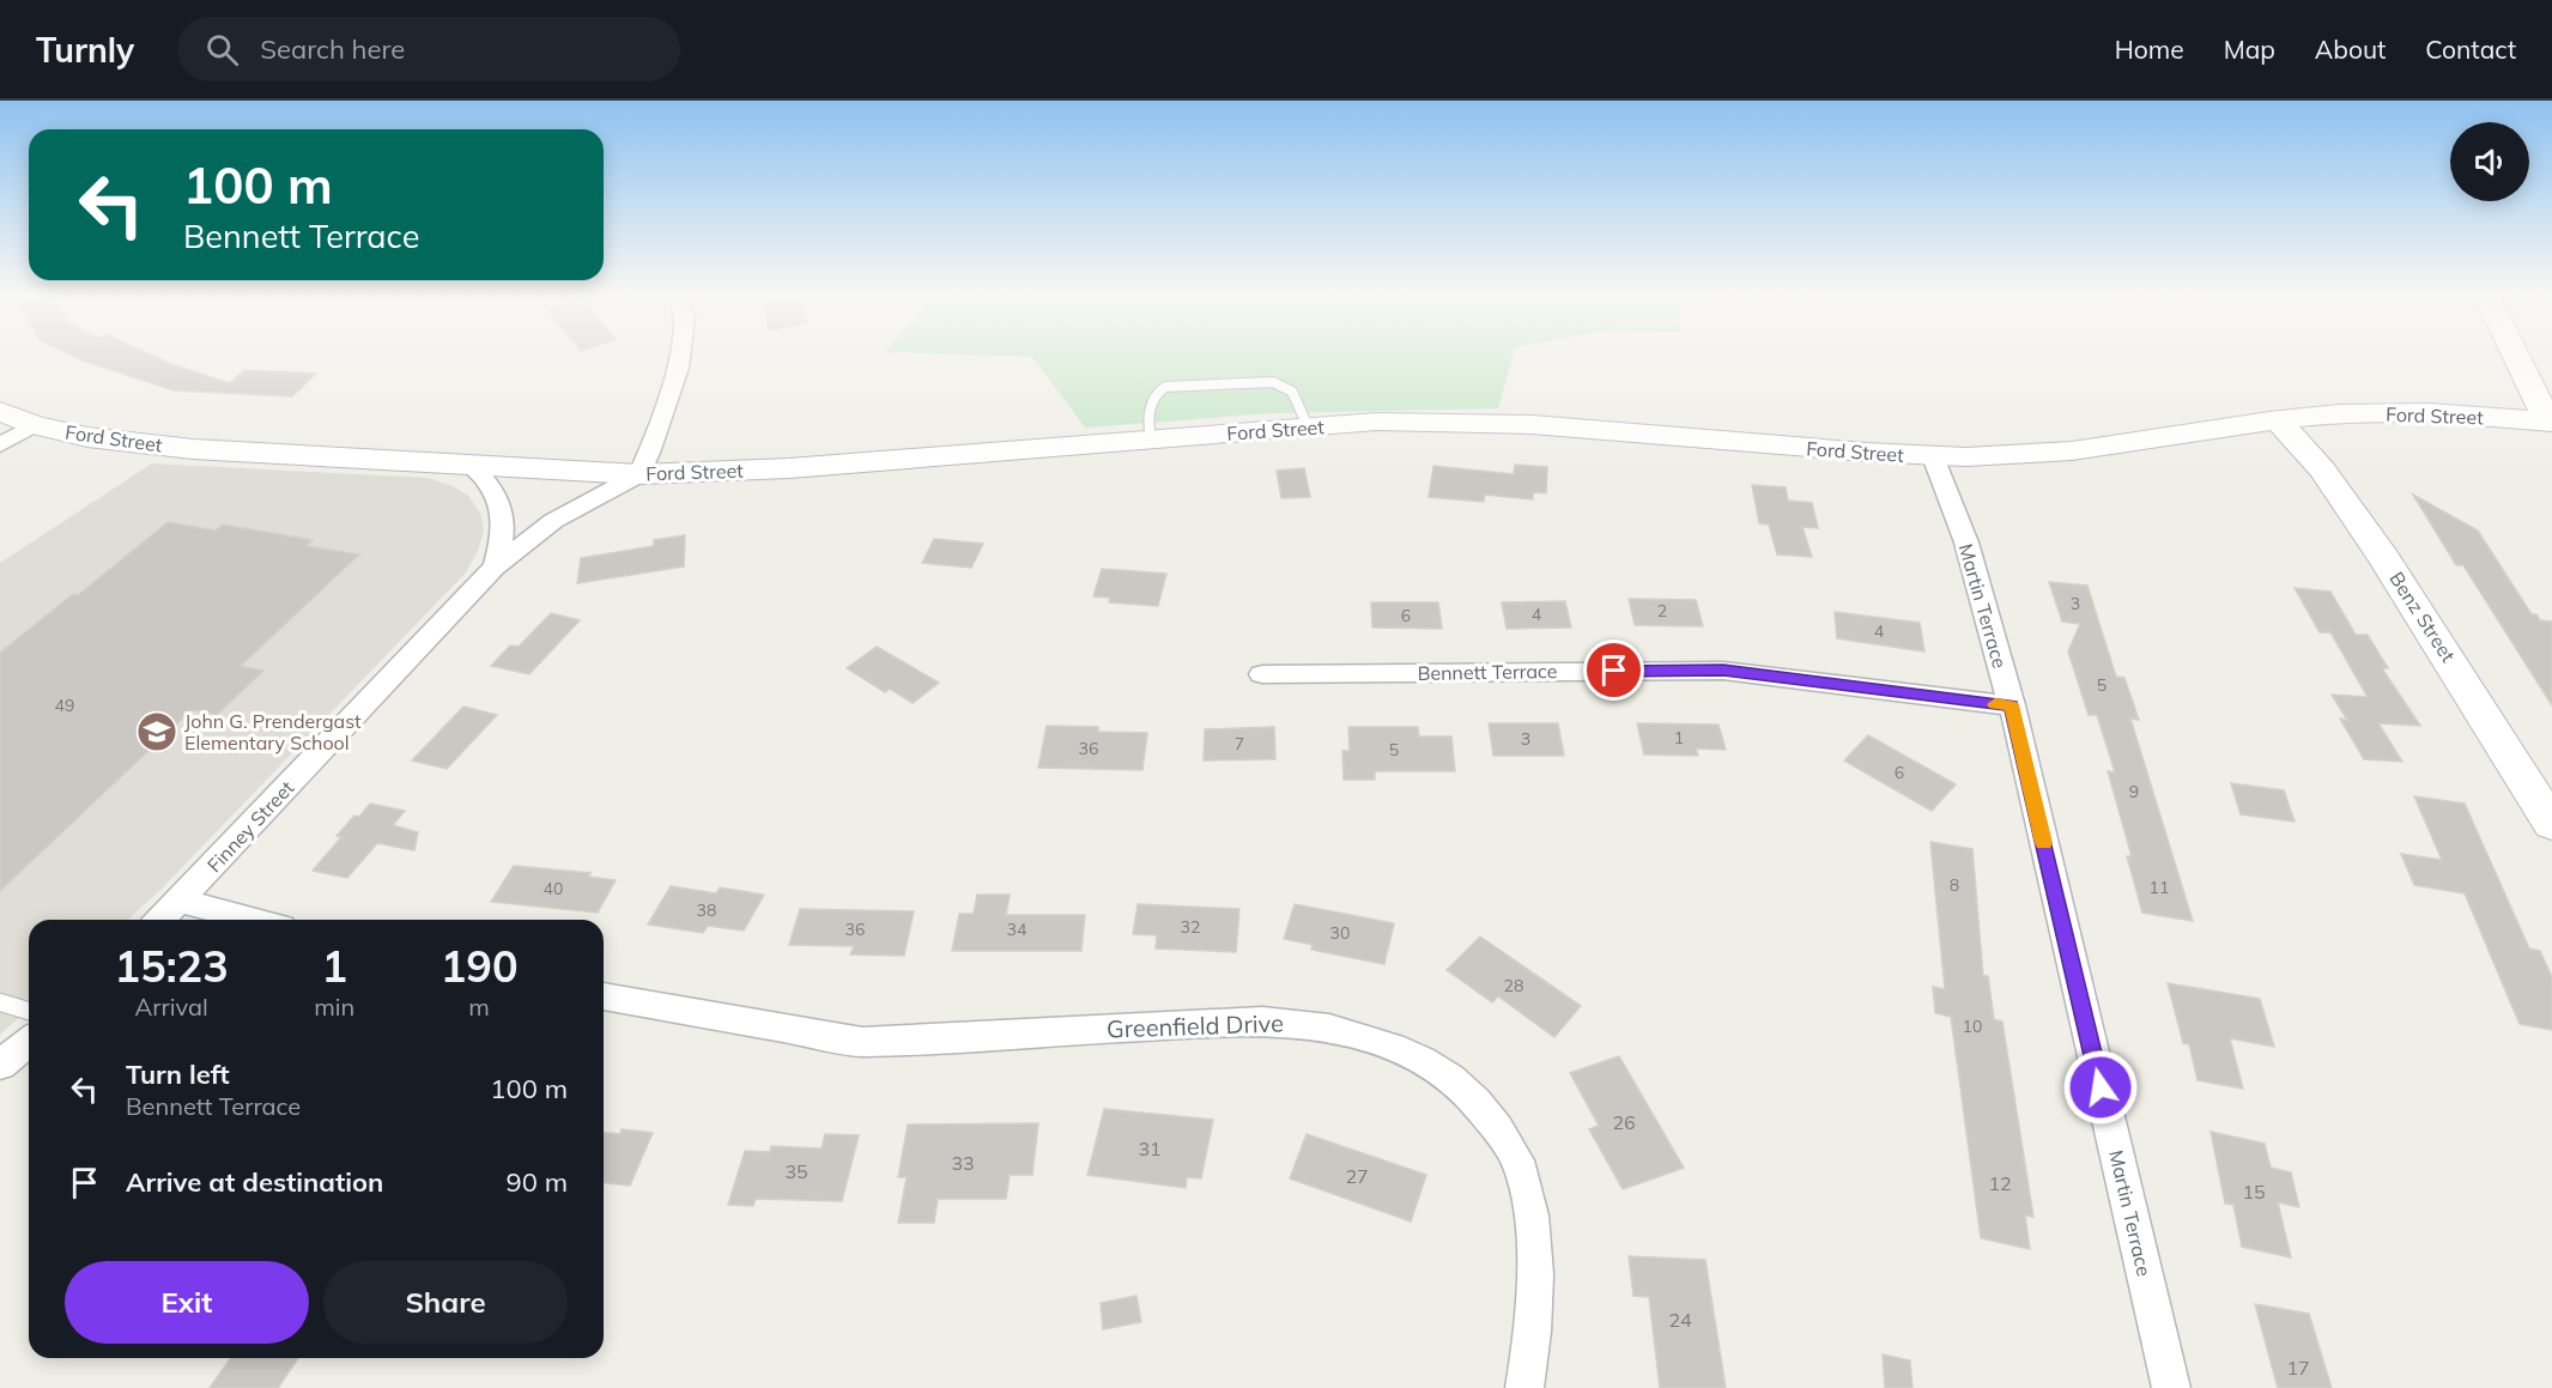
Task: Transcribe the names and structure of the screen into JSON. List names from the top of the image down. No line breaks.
{"streets":{"street":["Ford Street","Martin Terrace","Benz Street","Bennett Terrace","Finney Street","Greenfield Drive"]},"crossings":[["Ford Street","Martin Terrace"],["Ford Street","Benz Street"],["Ford Street","Finney Street"],["Martin Terrace","Bennett Terrace"]],"places":{"school or university":["John G. Prendergast Elementary School"]},"house_numbers":["3","2","4","6","4","5","49","1","3","7","36","5","6","9","8","11","40","38","32","36","34","30","28","10","26","31","33","35","27","12","15","24","17"],"page":{"header":"Turnly","search":"Search here","nav":["Home","Map","About","Contact"],"turn":["100 m","Bennett Terrace"],"eta":["15:23","Arrival","1","min","190","m"],"list":[{"name":"Turn left","note":"Bennett Terrace","value":"100 m"},{"name":"Arrive at destination","value":"90 m"}],"buttons":["Exit","Share"]}}
